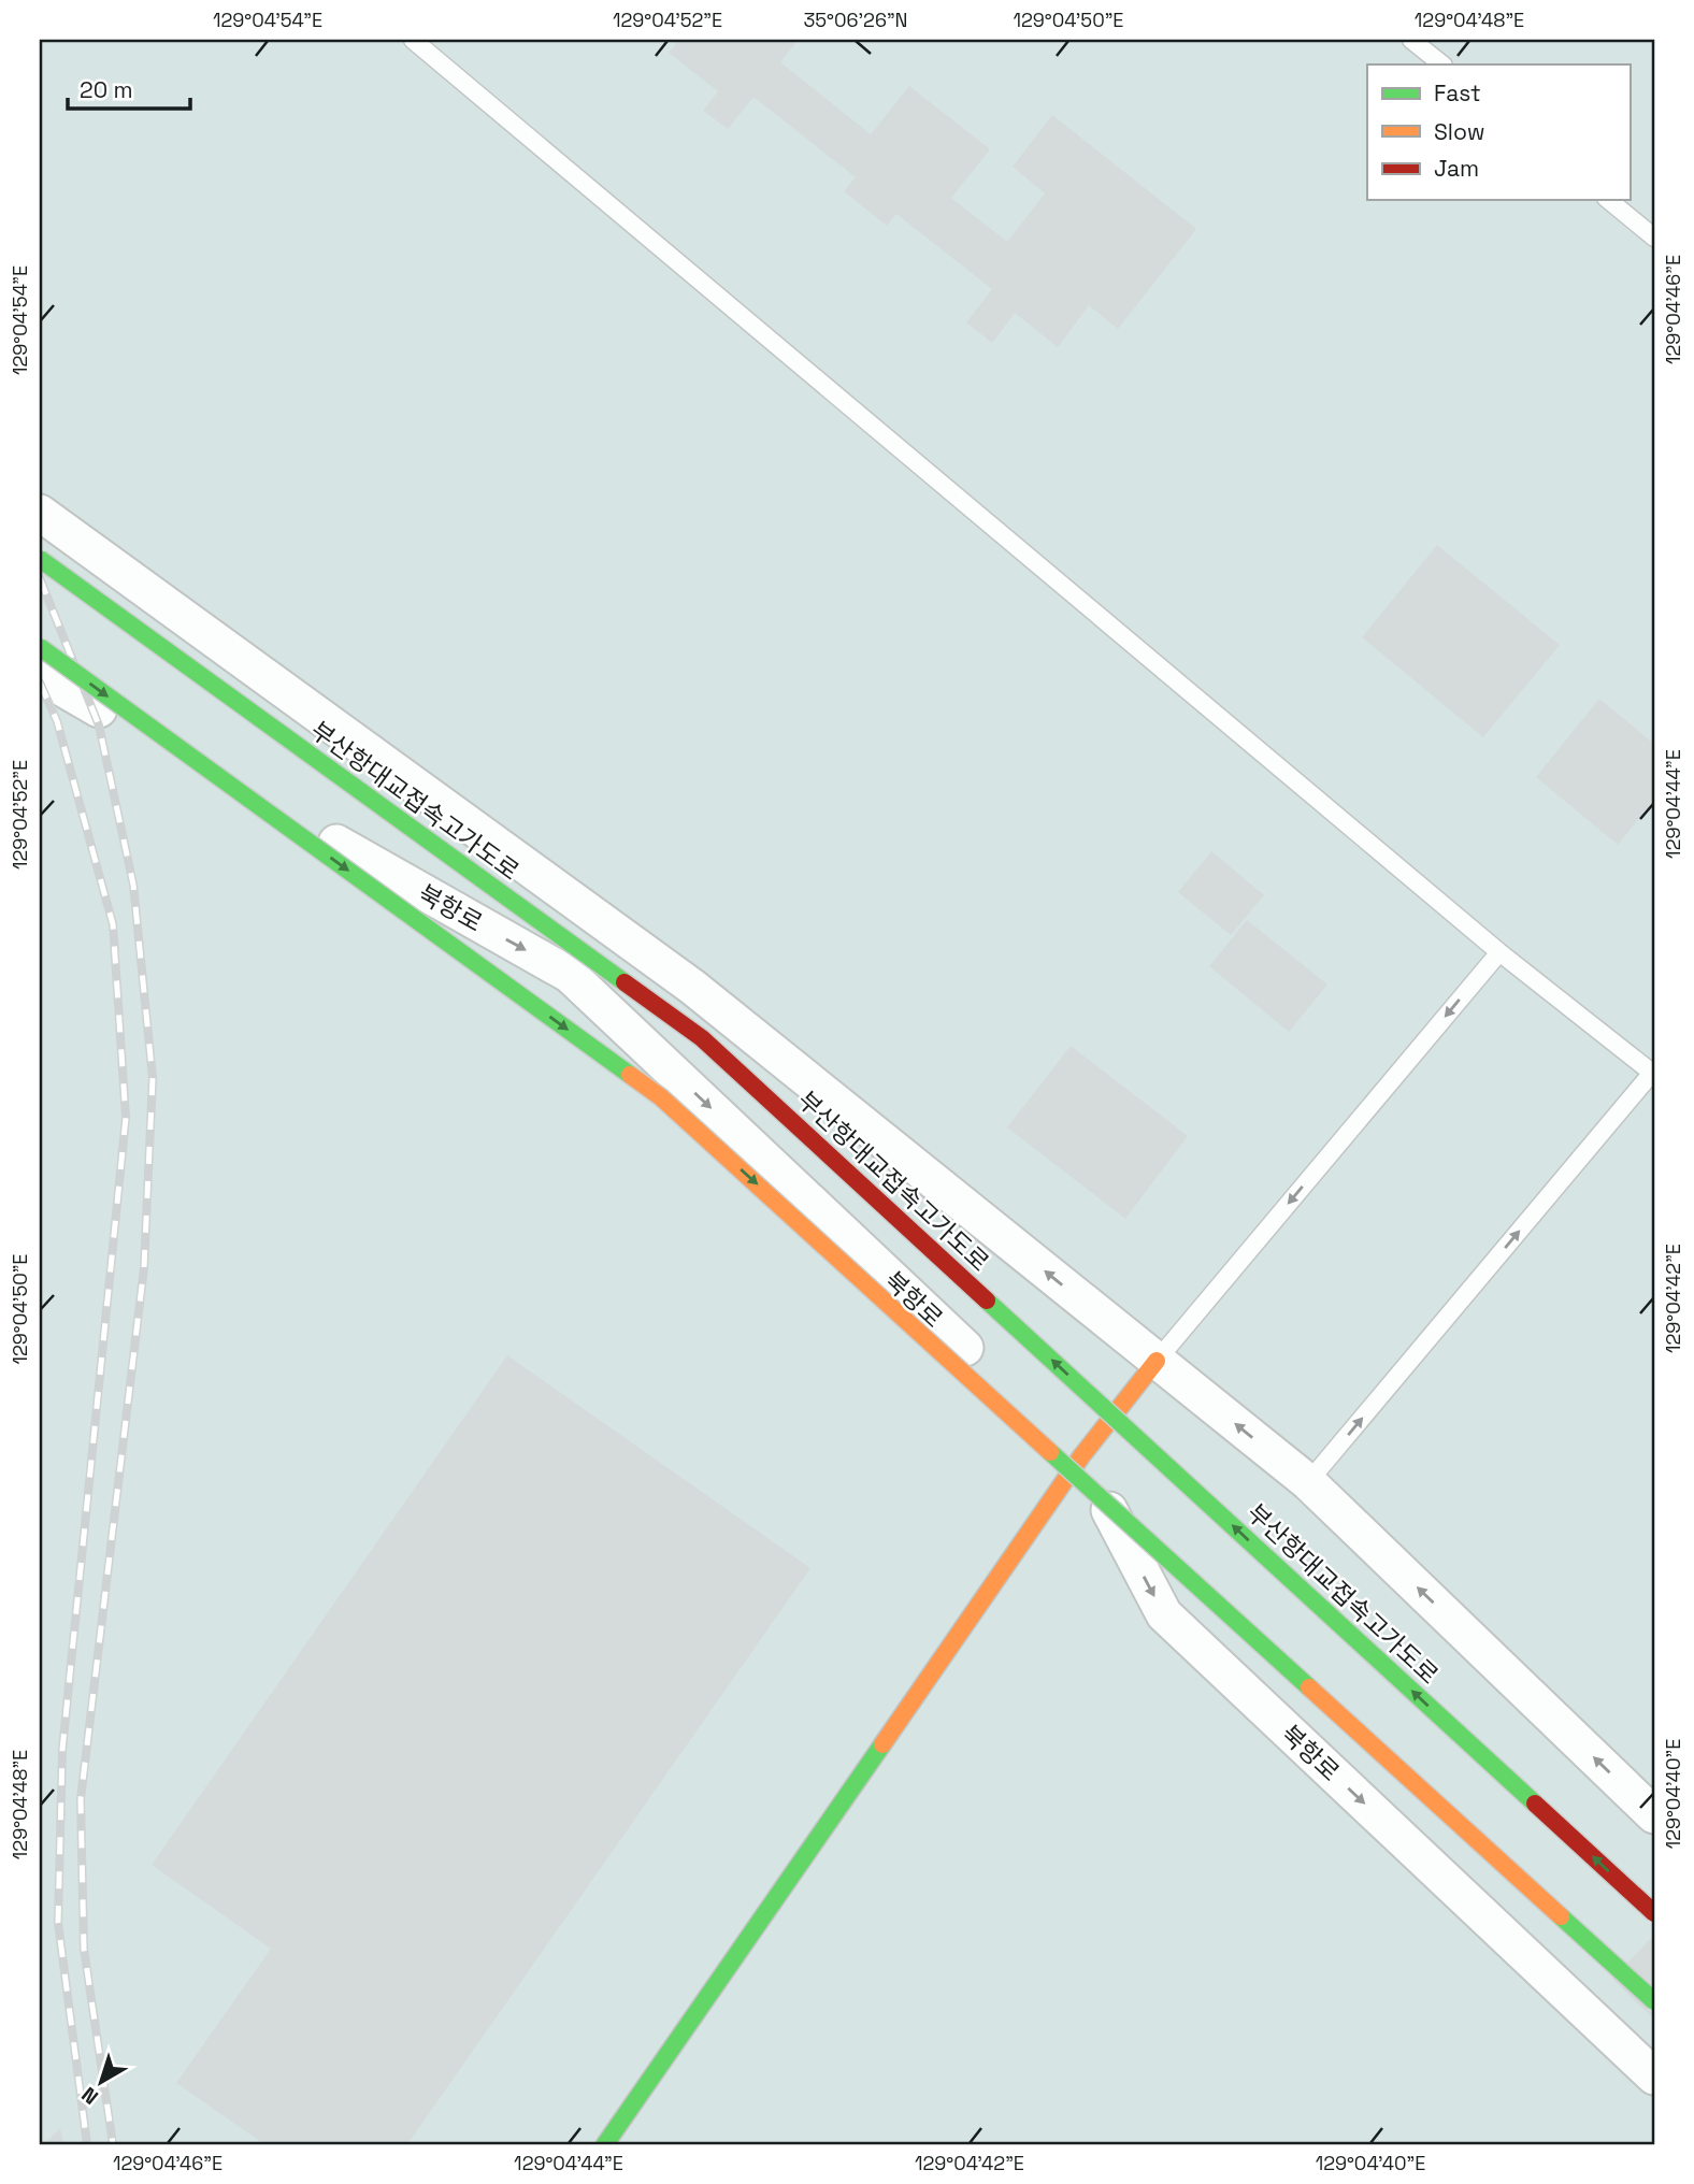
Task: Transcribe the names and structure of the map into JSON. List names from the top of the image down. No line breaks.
{"streets":{"main road":["부산항대교접속고가도로"],"street":["북항로"]},"legend":["Fast","Slow","Jam"],"scale_bar":"20 m","north":"bottom left","coordinates":["129°04'54\"E","129°04'52\"E","35°06'26\"N","129°04'50\"E","129°04'48\"E","129°04'46\"E","129°04'44\"E","129°04'42\"E","129°04'40\"E"]}
